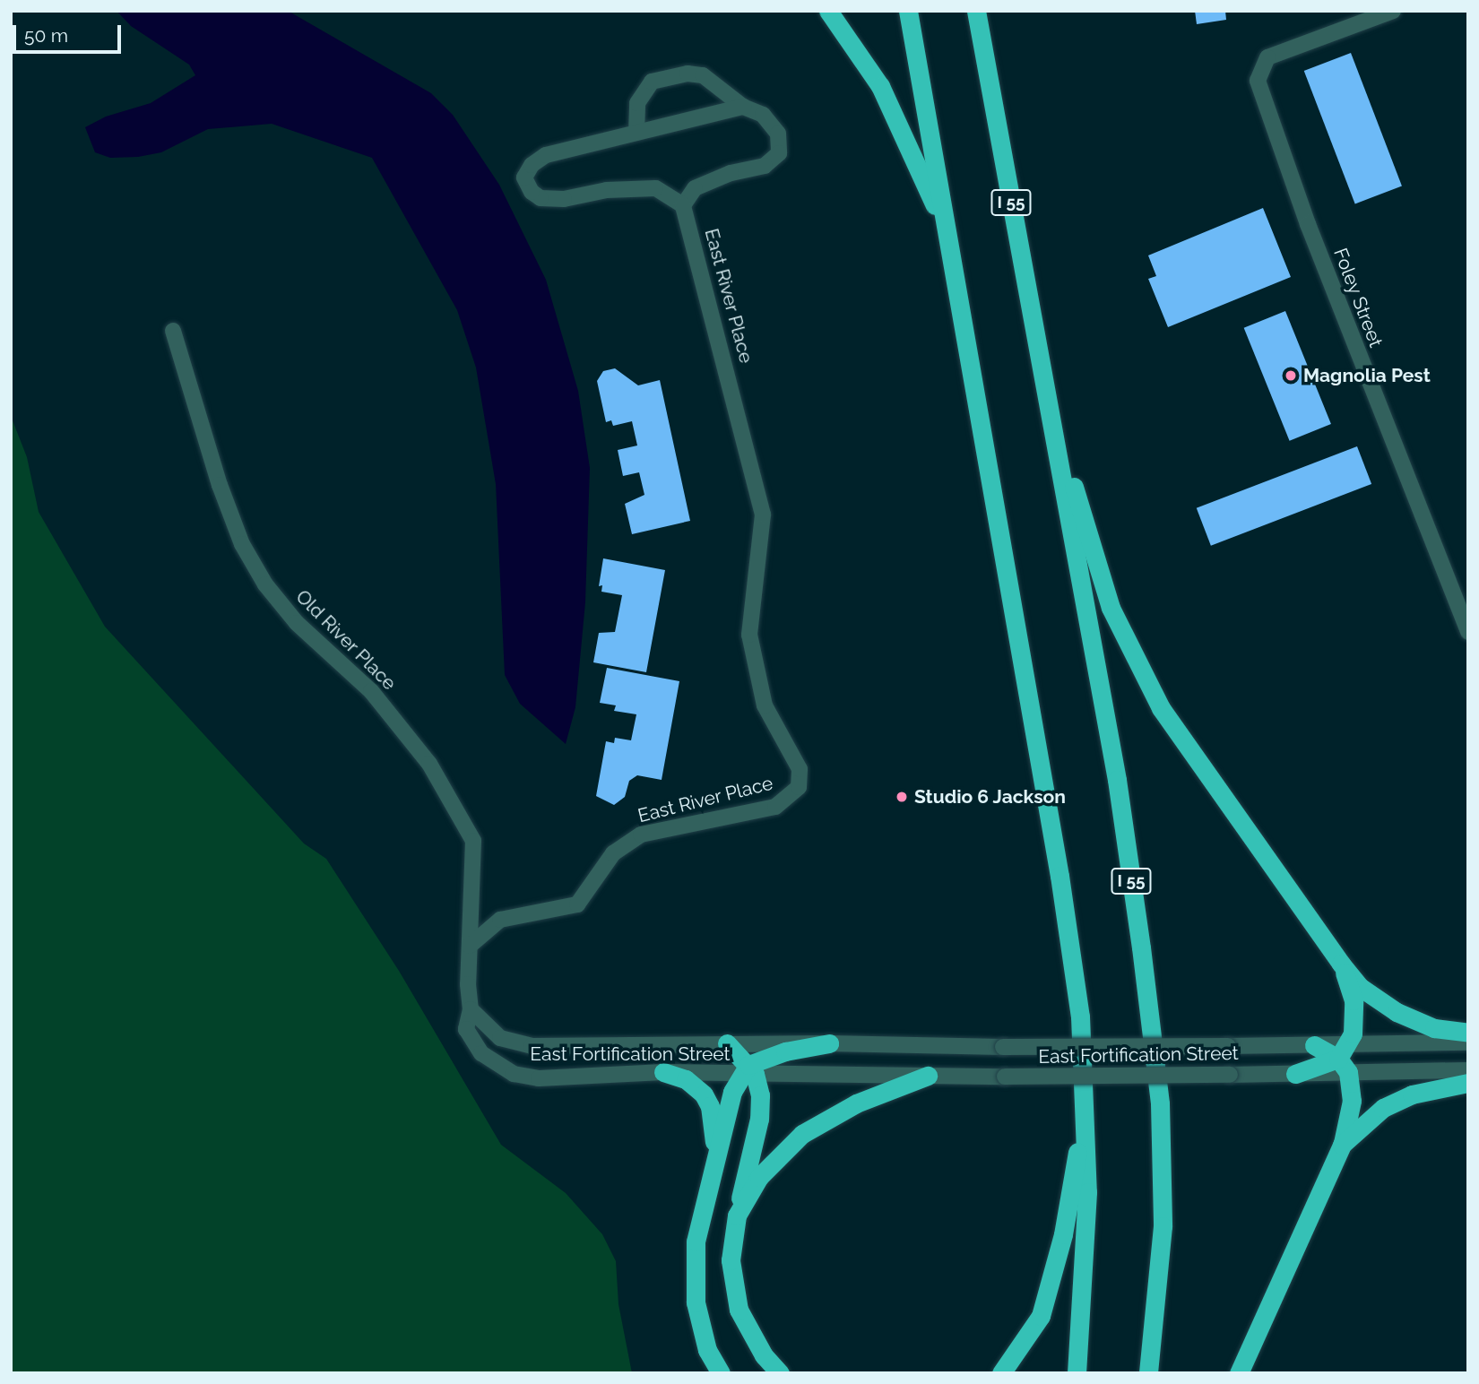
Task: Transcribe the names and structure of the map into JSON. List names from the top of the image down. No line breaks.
{"streets":{"highway":["I 55"],"street":["East River Place","Foley Street","Old River Place","East Fortification Street"]},"crossings":[["East River Place","Old River Place"],["Old River Place","East Fortification Street"]],"places":["Magnolia Pest","Studio 6 Jackson"],"scale_bar":"50 m"}
